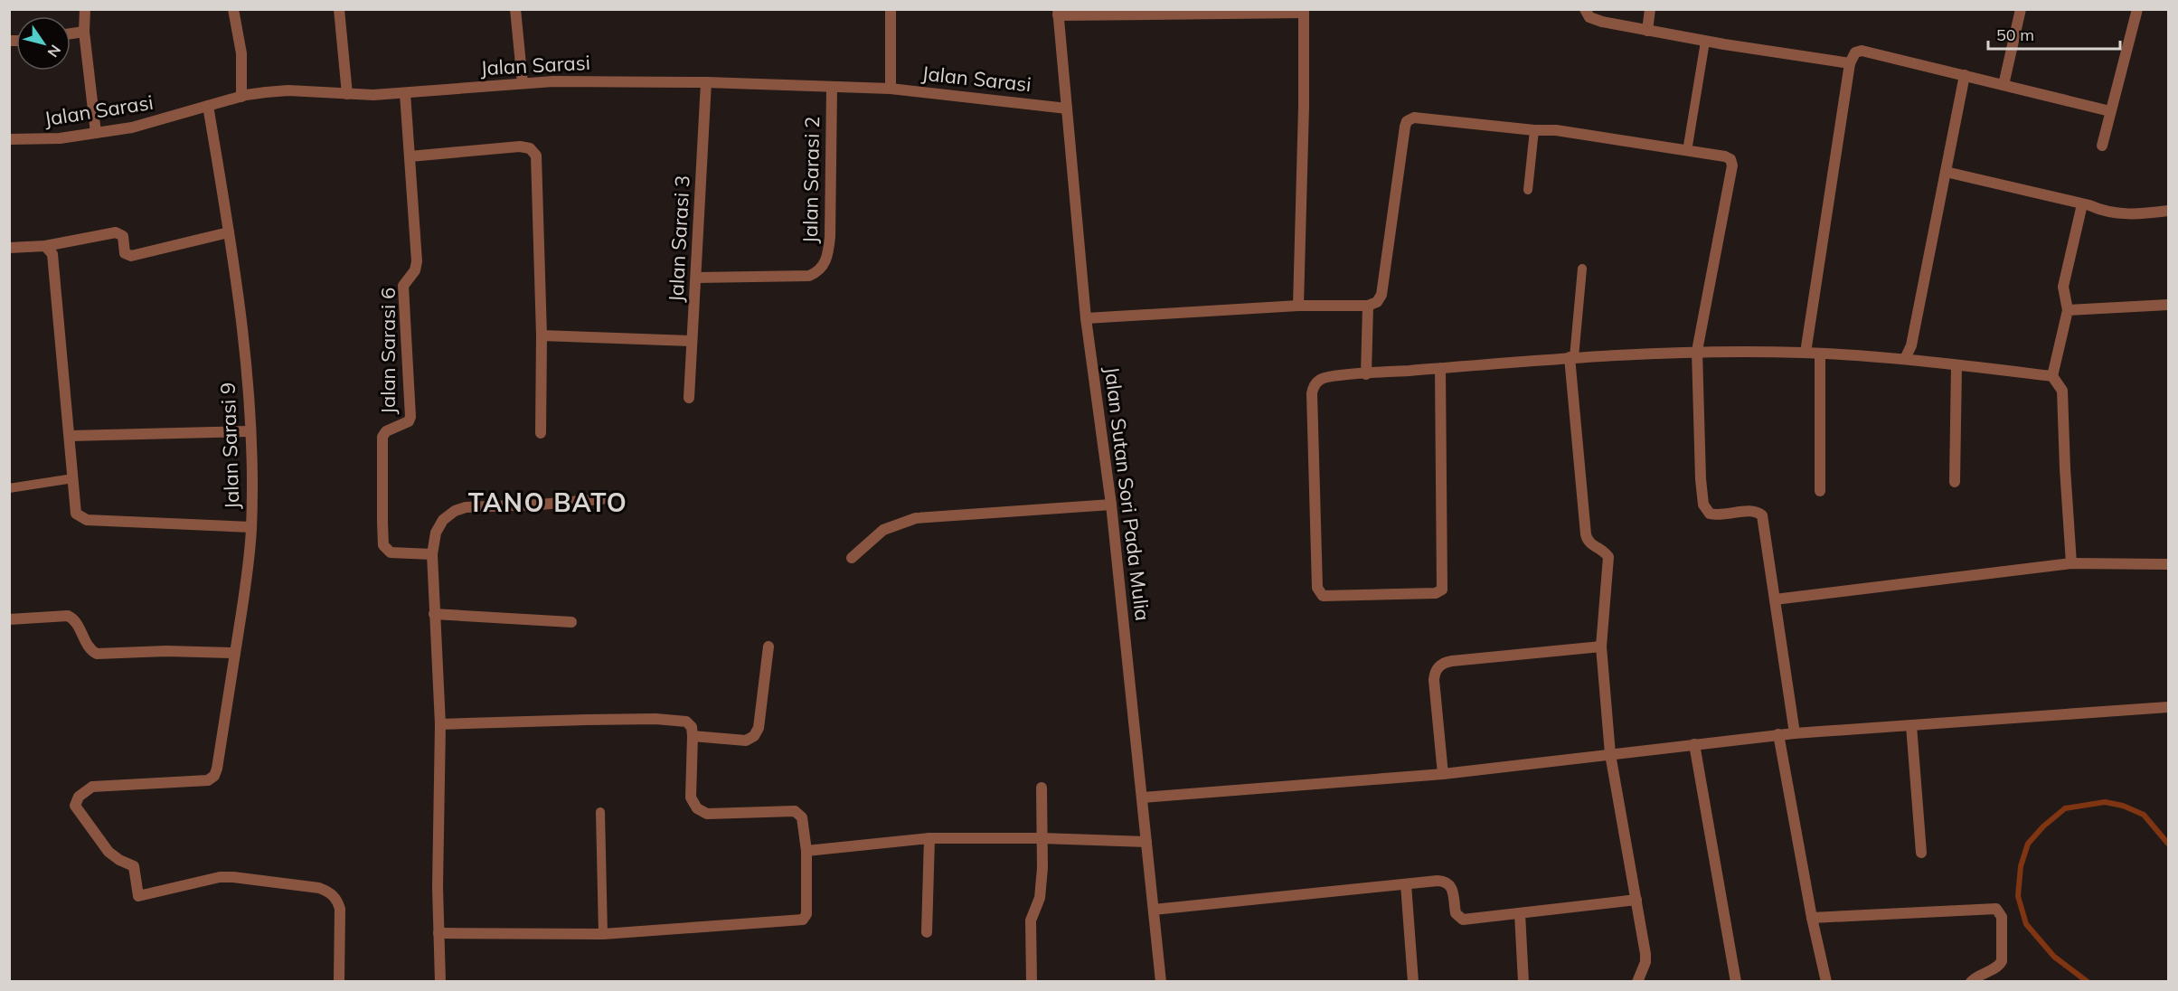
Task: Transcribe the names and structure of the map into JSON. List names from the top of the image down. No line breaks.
{"streets":{"street":["Jalan Sarasi","Jalan Sarasi 2","Jalan Sarasi 3","Jalan Sarasi 6","Jalan Sarasi 9","Jalan Sutan Sori Pada Mulia"]},"crossings":[["Jalan Sarasi","Jalan Sarasi 2"],["Jalan Sarasi","Jalan Sarasi 3"],["Jalan Sarasi","Jalan Sarasi 6"],["Jalan Sarasi","Jalan Sarasi 9"],["Jalan Sarasi","Jalan Sutan Sori Pada Mulia"],["Jalan Sarasi 2","Jalan Sarasi 3"]],"districts":["TANO BATO"],"scale_bar":"50 m","north":"bottom right"}
